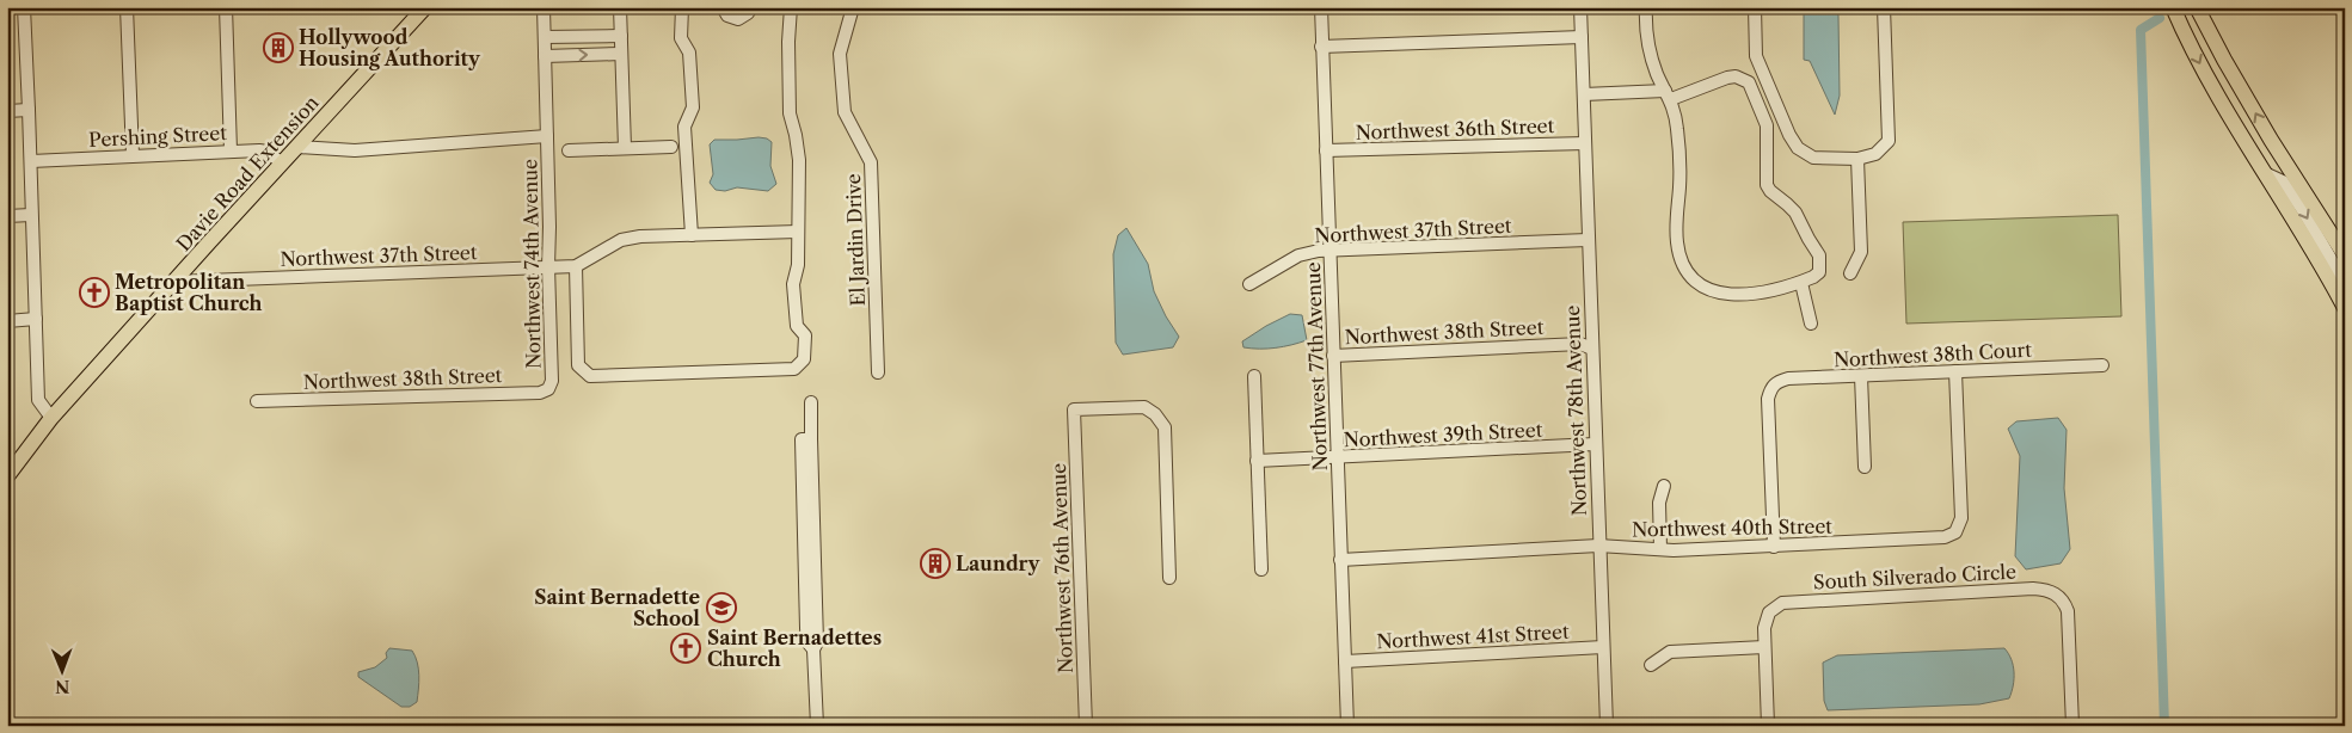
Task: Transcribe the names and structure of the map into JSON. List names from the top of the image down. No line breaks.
{"streets":{"main road":["Davie Road Extension"],"street":["Northwest 36th Street","Pershing Street","Northwest 37th Street","El Jardin Drive","Northwest 74th Avenue","Northwest 38th Street","Northwest 38th Court","Northwest 77th Avenue","Northwest 78th Avenue","Northwest 39th Street","Northwest 40th Street","Northwest 76th Avenue","South Silverado Circle","Northwest 41st Street"]},"crossings":[["Northwest 36th Street","Northwest 77th Avenue"],["Northwest 36th Street","Northwest 78th Avenue"],["Pershing Street","Davie Road Extension"],["Davie Road Extension","Northwest 37th Street"],["Northwest 37th Street","Northwest 74th Avenue"],["Northwest 37th Street","Northwest 77th Avenue"],["Northwest 37th Street","Northwest 78th Avenue"],["Northwest 74th Avenue","Northwest 38th Street"],["Northwest 38th Street","Northwest 77th Avenue"],["Northwest 38th Street","Northwest 78th Avenue"],["Northwest 38th Court","Northwest 40th Street"],["Northwest 77th Avenue","Northwest 39th Street"],["Northwest 77th Avenue","Northwest 40th Street"],["Northwest 77th Avenue","Northwest 41st Street"],["Northwest 78th Avenue","Northwest 39th Street"],["Northwest 78th Avenue","Northwest 40th Street"],["Northwest 78th Avenue","Northwest 41st Street"]],"places":{"building":["Hollywood Housing Authority","Laundry"],"church":["Metropolitan Baptist Church","Saint Bernadettes Church"],"school or university":["Saint Bernadette School"]},"north":"bottom"}
